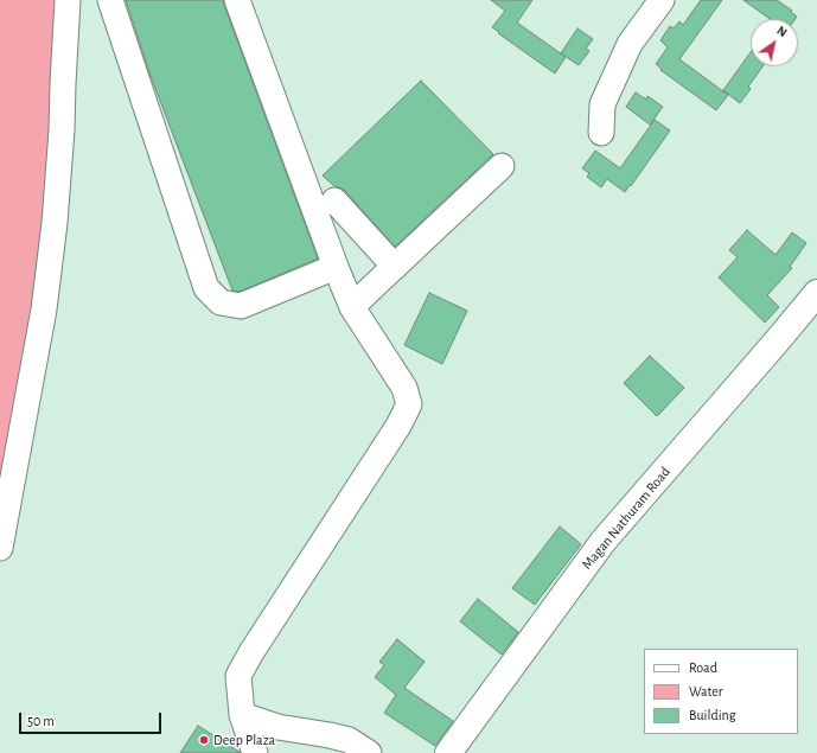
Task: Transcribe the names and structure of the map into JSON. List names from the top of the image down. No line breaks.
{"streets":{"main road":["Magan Nathuram Road"]},"places":["Deep Plaza"],"legend":["Road","Water","Building"],"scale_bar":"50 m","north":"top right"}
